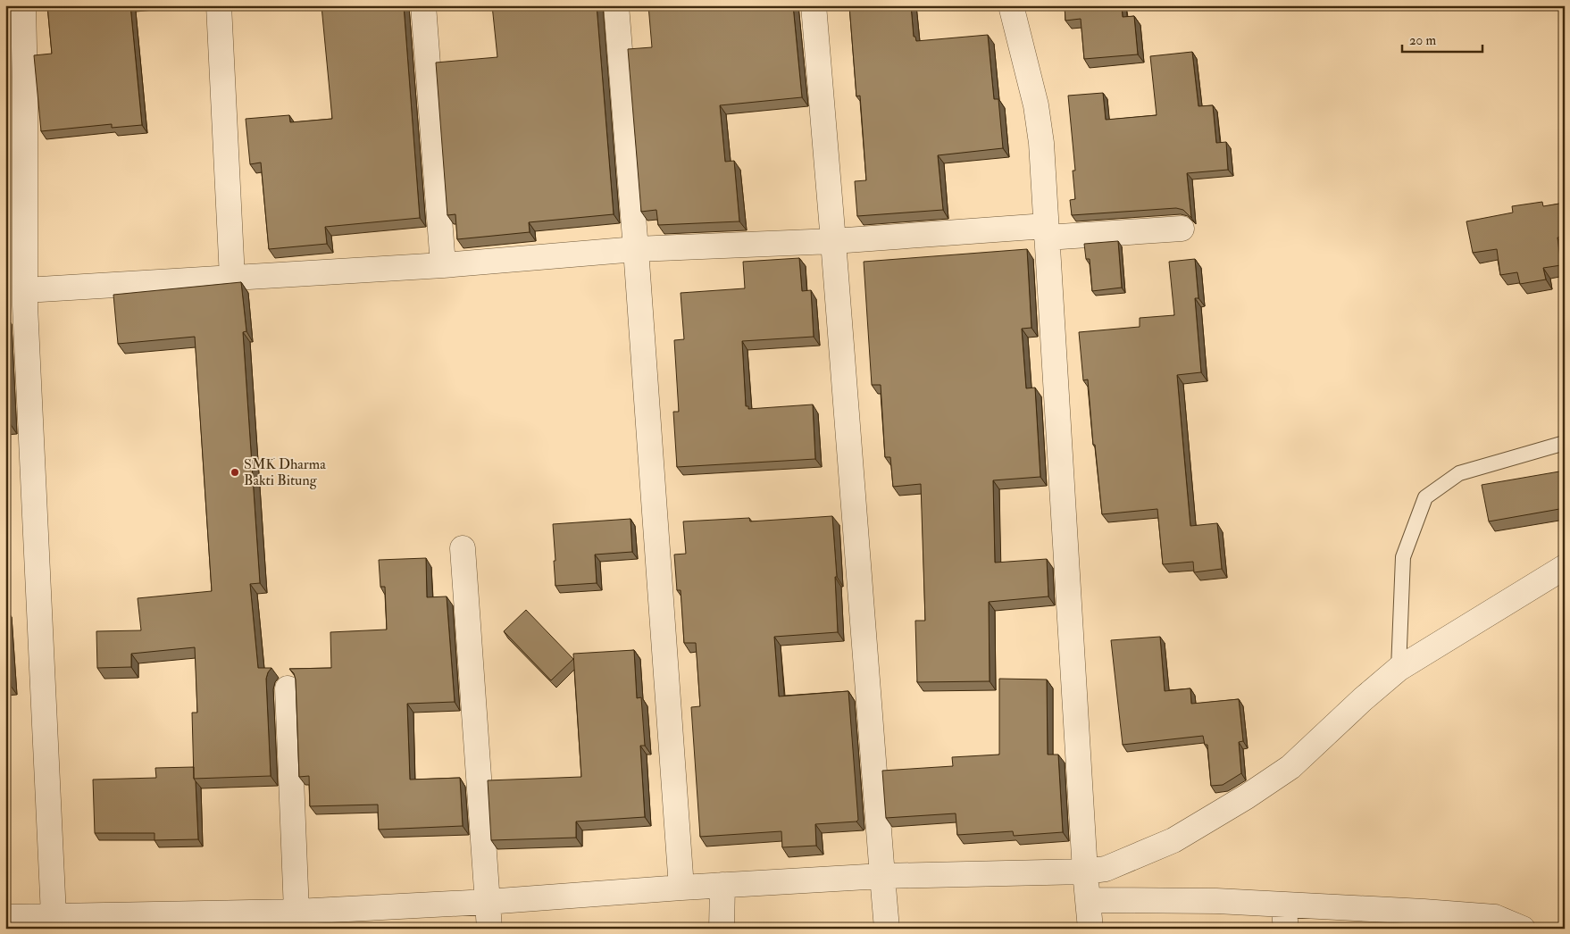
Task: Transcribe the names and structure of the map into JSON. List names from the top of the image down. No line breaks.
{"places":["SMK Dharma Bakti Bitung"],"scale_bar":"20 m"}
